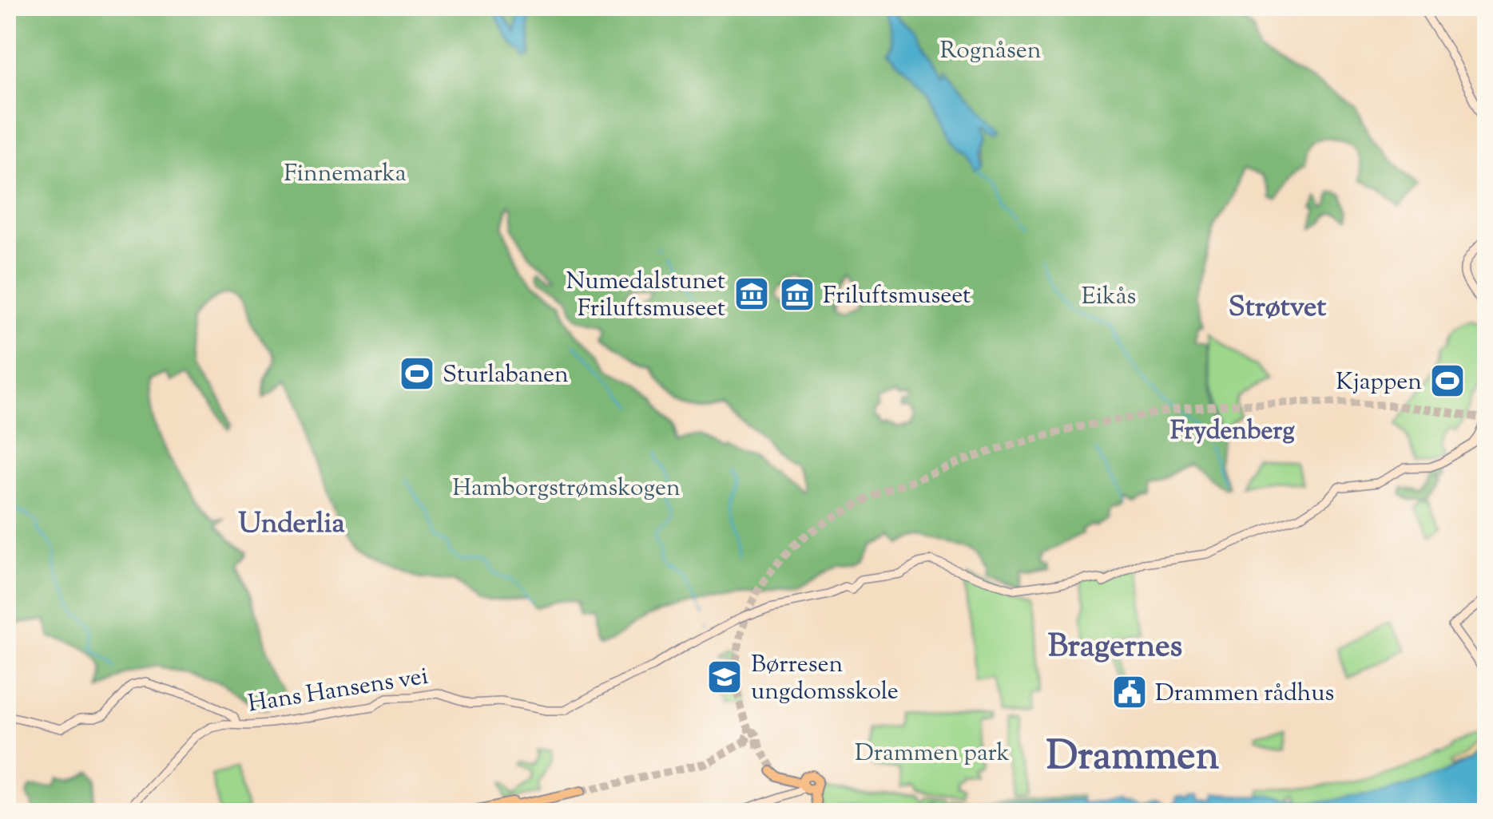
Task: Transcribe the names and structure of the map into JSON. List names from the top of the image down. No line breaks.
{"streets":{"main road":["Hans Hansens vei"]},"districts":["Strøtvet","Frydenberg","Underlia","Bragernes","Drammen"],"parks":["Rognåsen","Finnemarka","Eikås","Hamborgstrømskogen","Drammen park"],"places":{"museum":["Numedalstunet Friluftsmuseet","Friluftsmuseet"],"sports":["Sturlabanen","Kjappen"],"school or university":["Børresen ungdomsskole"],"public building":["Drammen rådhus"]}}
